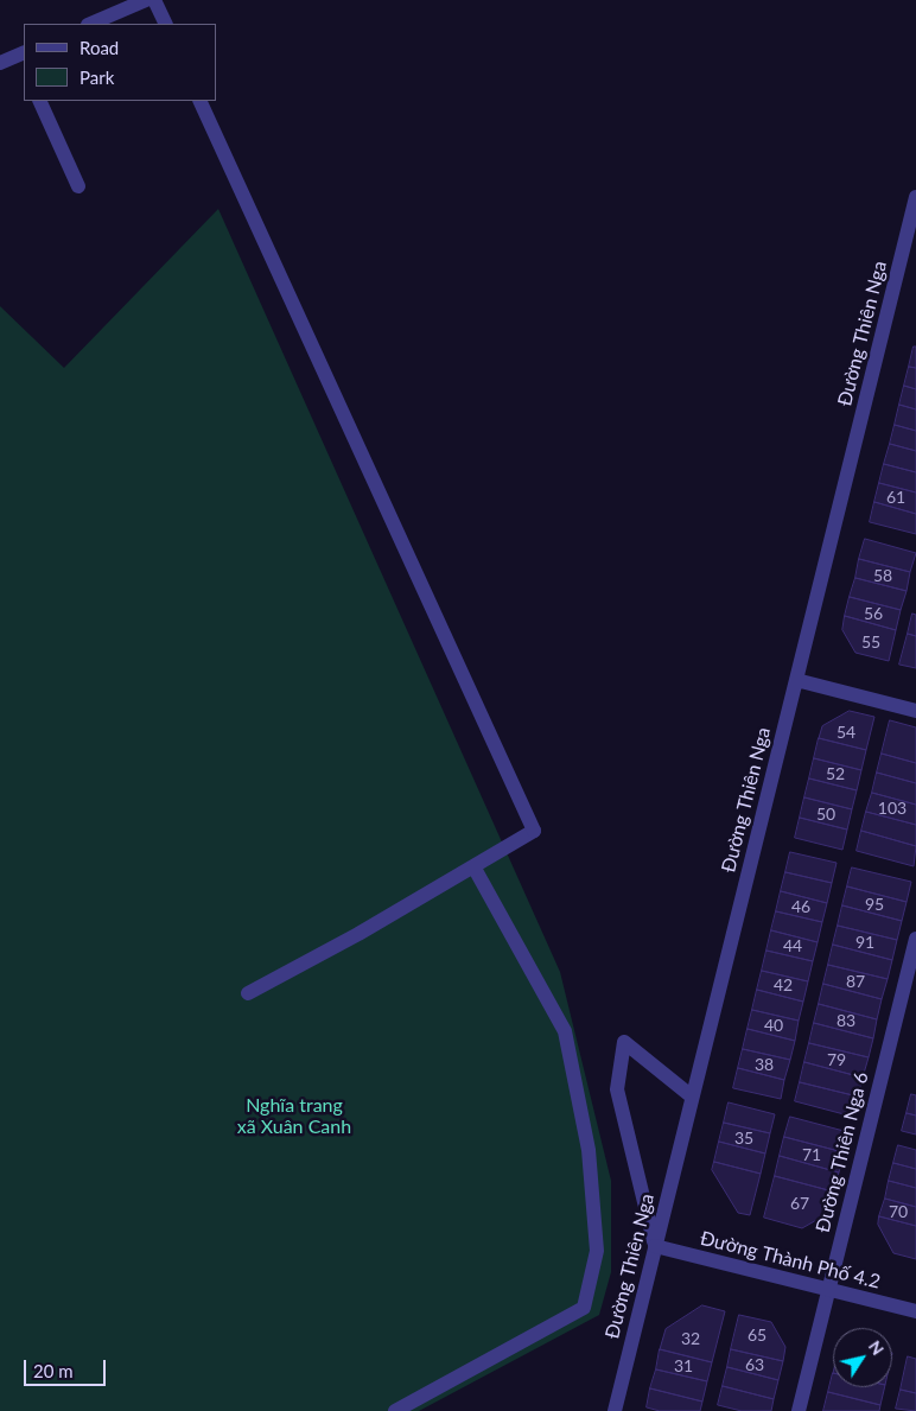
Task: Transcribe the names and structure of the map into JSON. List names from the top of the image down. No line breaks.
{"streets":{"street":["Đường Thiên Nga","Đường Thiên Nga 6","Đường Thành Phố 4.2"]},"crossings":[["Đường Thiên Nga","Đường Thành Phố 4.2"],["Đường Thiên Nga 6","Đường Thành Phố 4.2"]],"parks":["Nghĩa trang xã Xuân Canh"],"house_numbers":["61","58","56","55","54","52","103","50","95","46","91","44","87","42","83","40","79","38","35","71","67","70","65","32","63","31"],"legend":["Road","Park"],"scale_bar":"20 m","north":"top right"}
